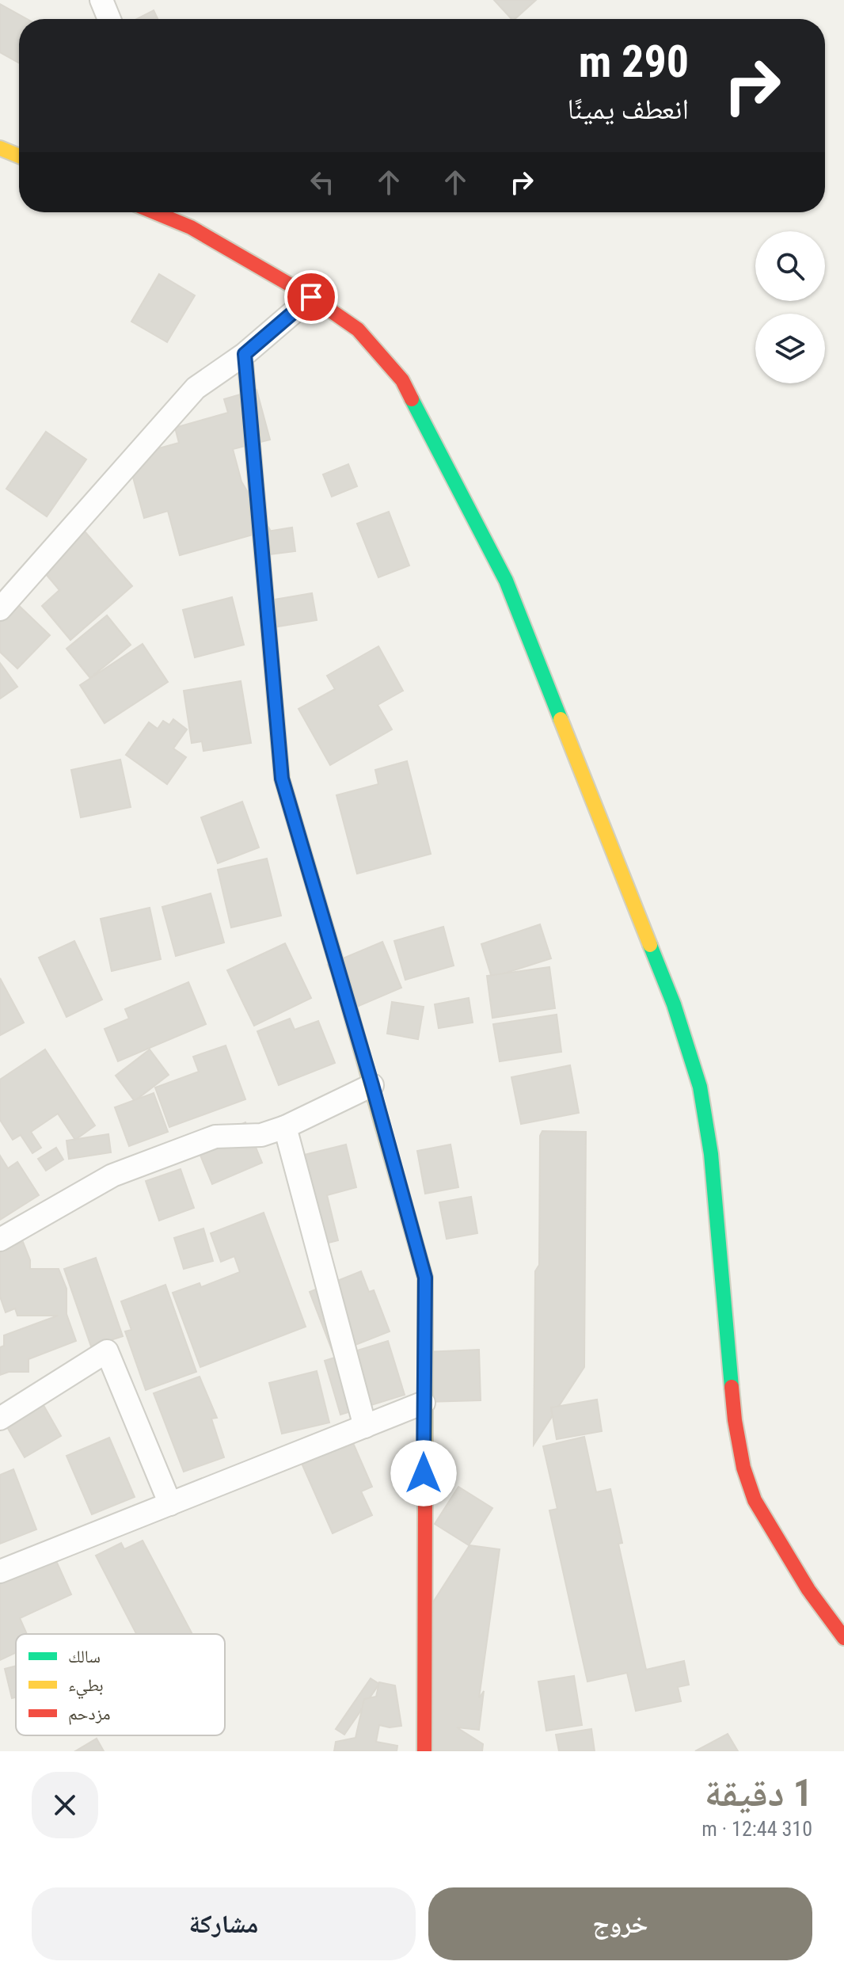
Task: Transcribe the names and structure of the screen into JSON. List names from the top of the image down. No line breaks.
{"legend":["سالك","بطيء","مزدحم"],"page":{"turn":["290 m","انعطف يمينًا"],"heading":["1 دقيقة","310 m · 12:44"],"buttons":["خروج","مشاركة"]}}
